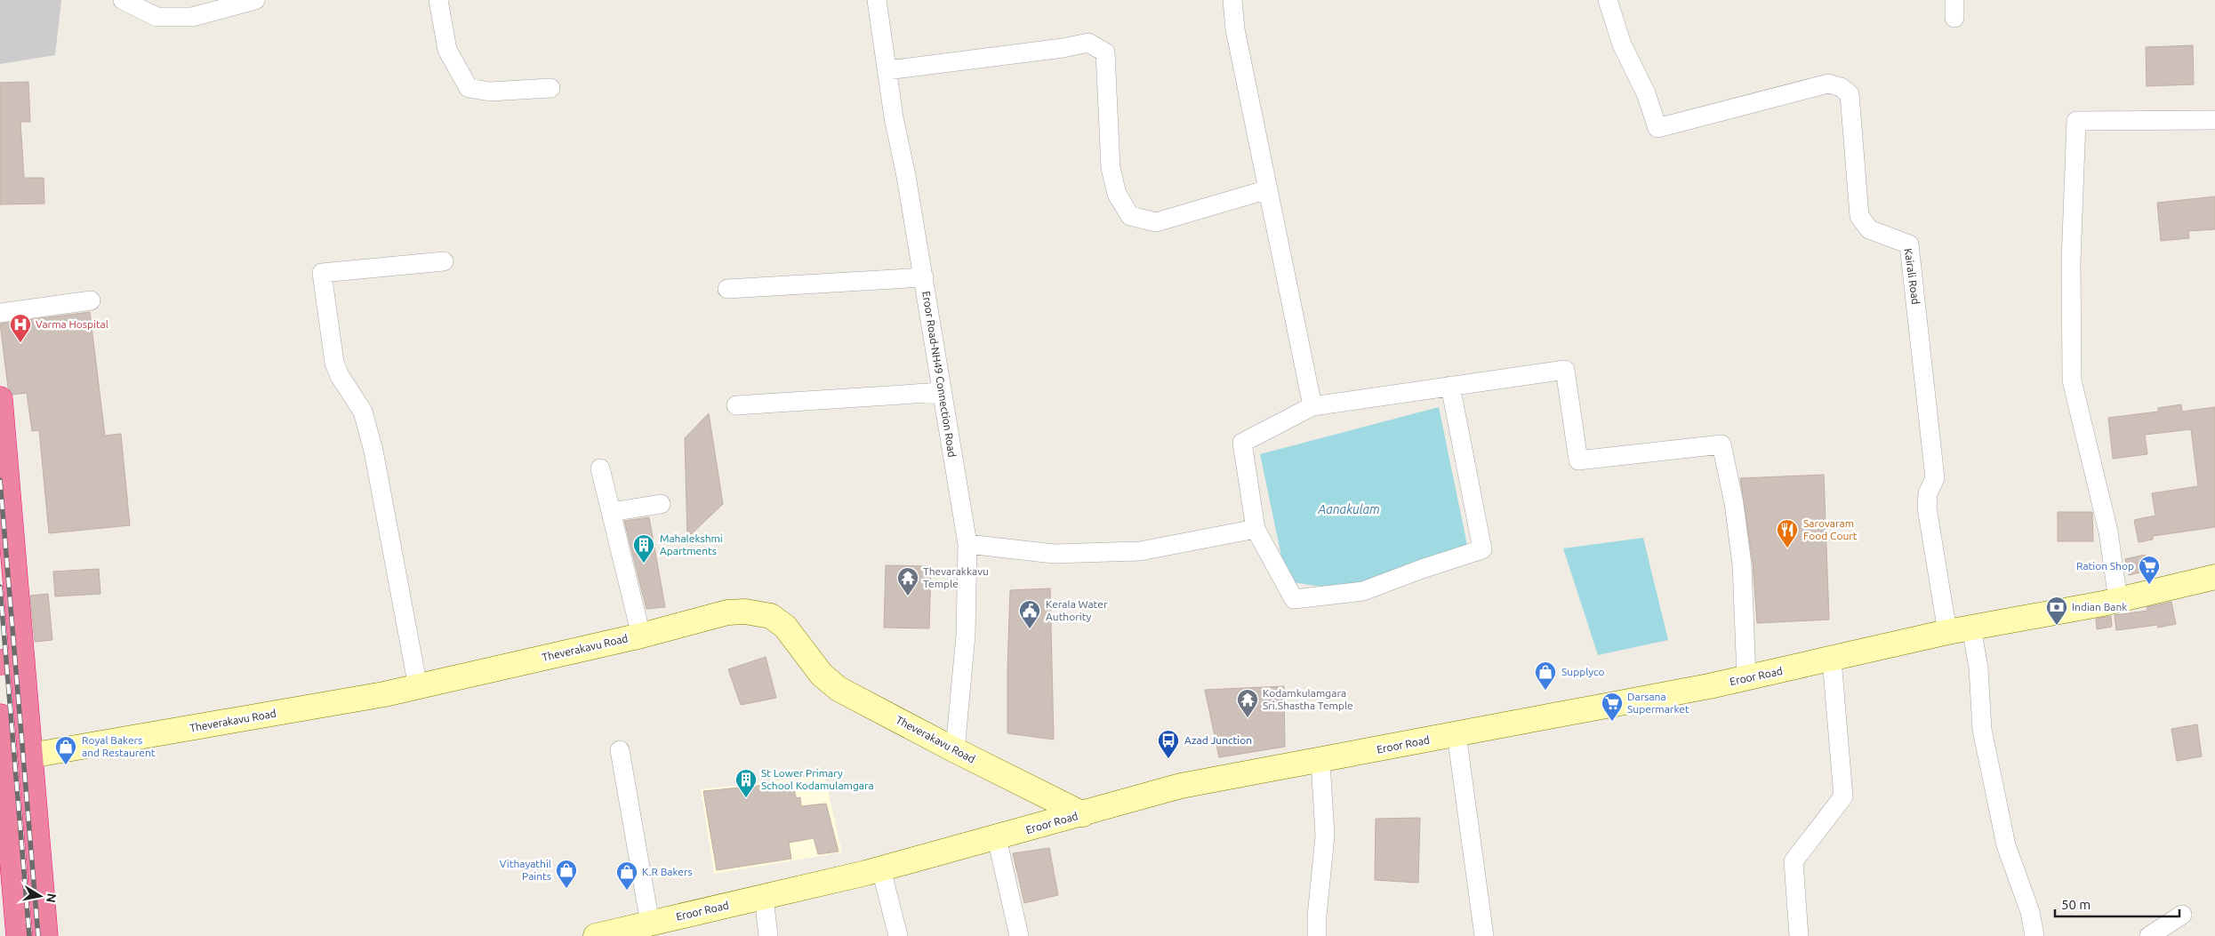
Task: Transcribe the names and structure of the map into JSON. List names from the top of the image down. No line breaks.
{"streets":{"main road":["Theverakavu Road","Eroor Road"],"street":["Kairali Road","Eroor Road-NH49 Connection Road"]},"crossings":[["Kairali Road","Eroor Road"],["Eroor Road-NH49 Connection Road","Theverakavu Road"],["Theverakavu Road","Eroor Road"]],"water":["Aanakulam"],"places":{"hospital":["Varma Hospital"],"restaurant":["Sarovaram Food Court"],"building":["Mahalekshmi Apartments","St Lower Primary School Kodamulamgara"],"supermarket":["Ration Shop","Darsana Supermarket"],"temple":["Thevarakkavu Temple","Kodamkulamgara Sri.Shastha Temple"],"bank":["Indian Bank"],"public building":["Kerala Water Authority"],"shop":["Supplyco","Royal Bakers and Restaurent","Vithayathil Paints","K.R Bakers"],"bus stop":["Azad Junction"]},"scale_bar":"50 m","north":"right"}
